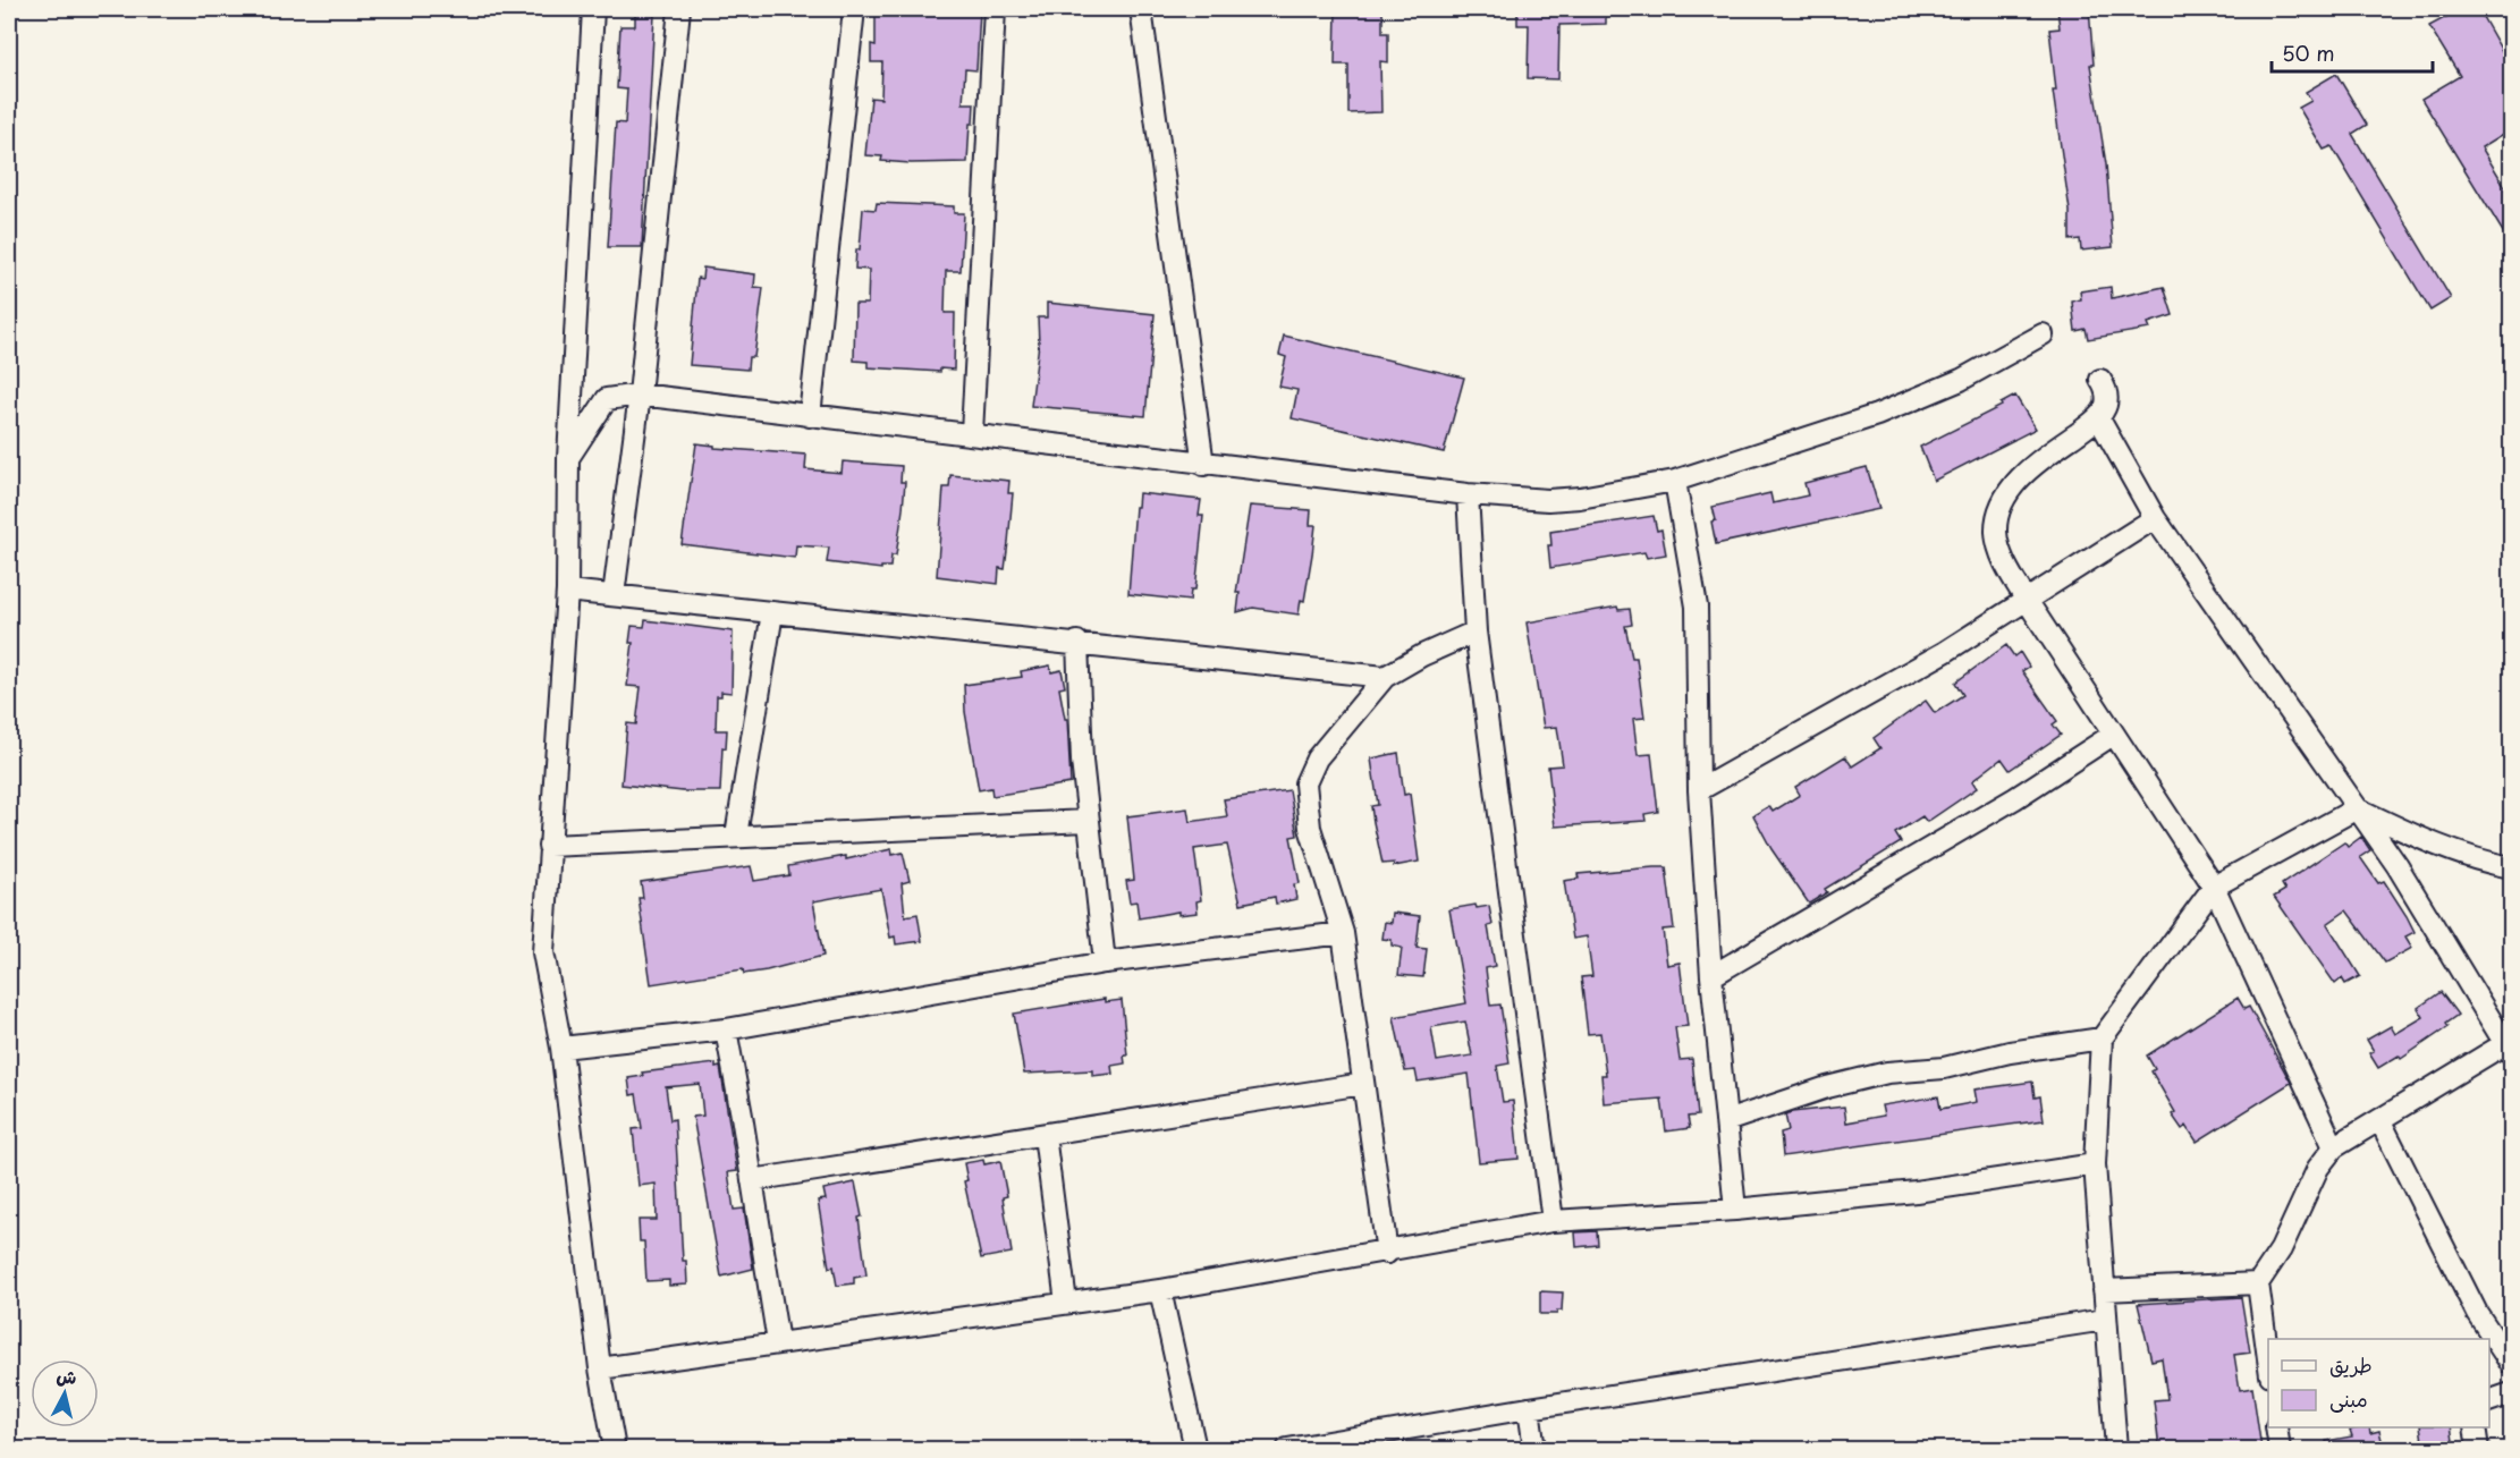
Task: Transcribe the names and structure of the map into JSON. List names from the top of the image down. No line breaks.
{"legend":["طريق","مبنى"],"scale_bar":"50 m","north":"top"}
